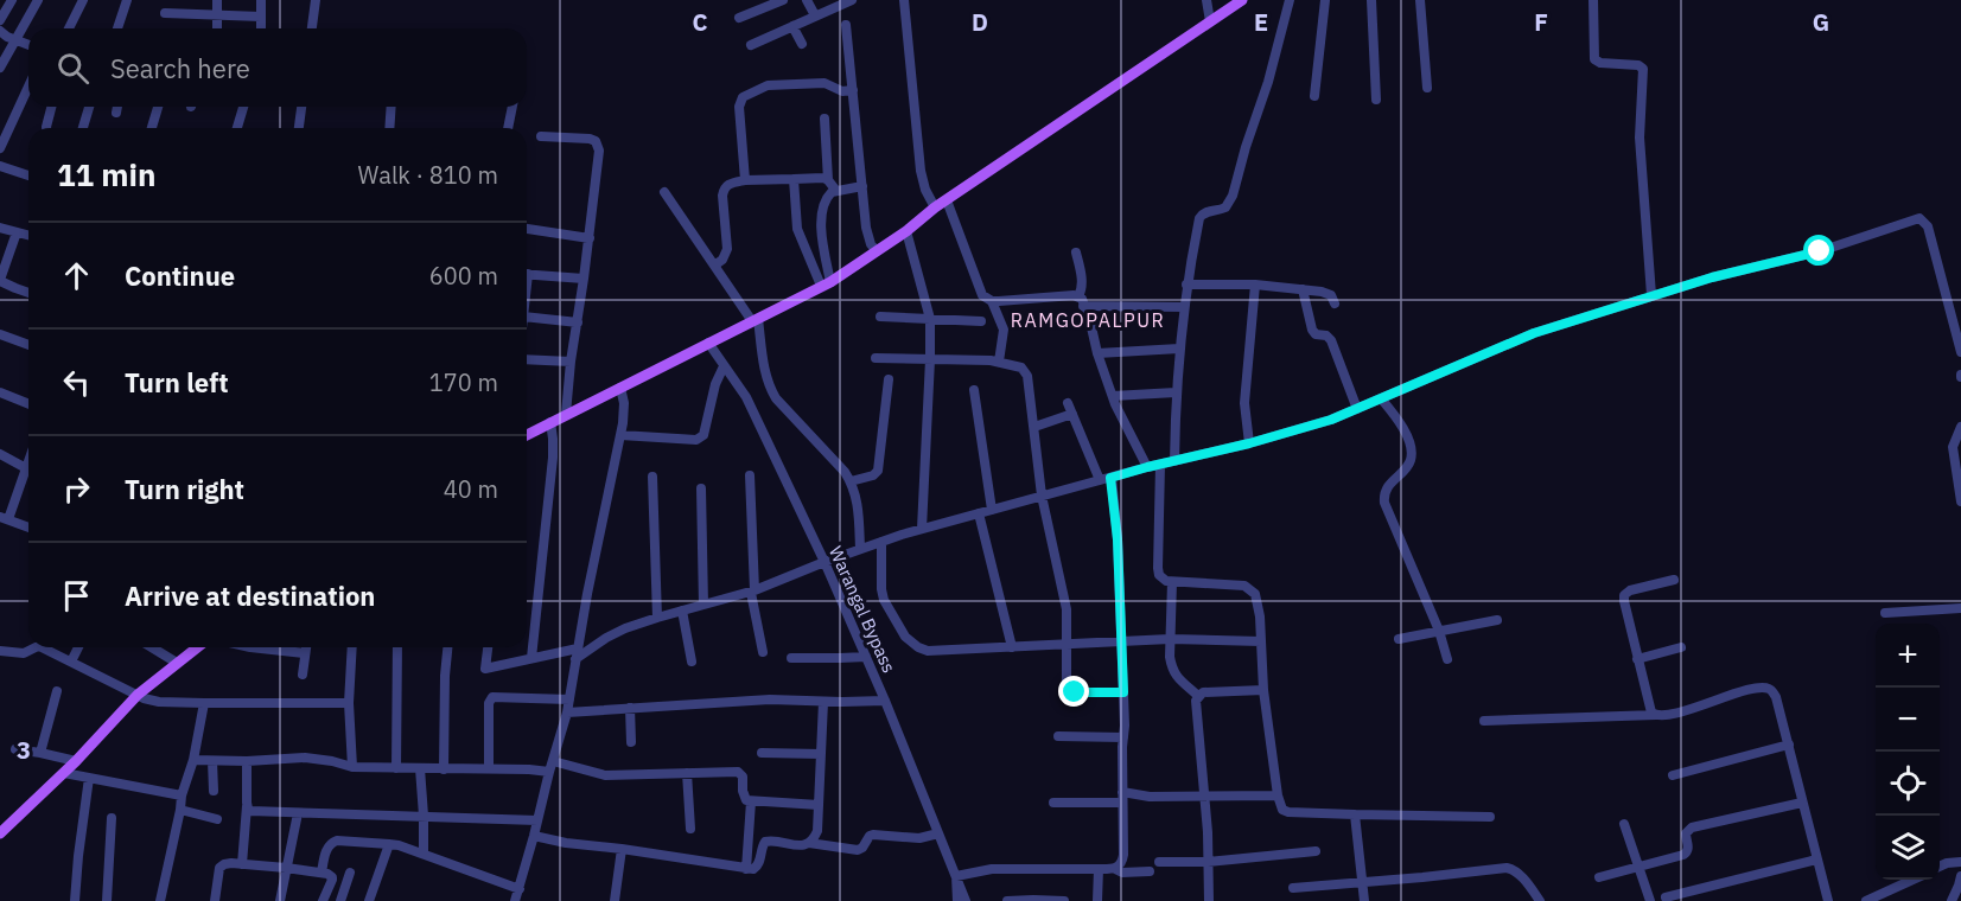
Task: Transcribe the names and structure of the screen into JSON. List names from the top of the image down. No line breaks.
{"streets":{"street":["Warangal Bypass"]},"districts":["RAMGOPALPUR"],"page":{"search":"Search here","heading":["11 min","Walk · 810 m"],"list":[["Continue","600 m"],["Turn left","170 m"],["Turn right","40 m"],"Arrive at destination"],"map_buttons":["+","−"]},"grid":{"columns":["C","D","E","F","G"],"rows":["3"]}}
